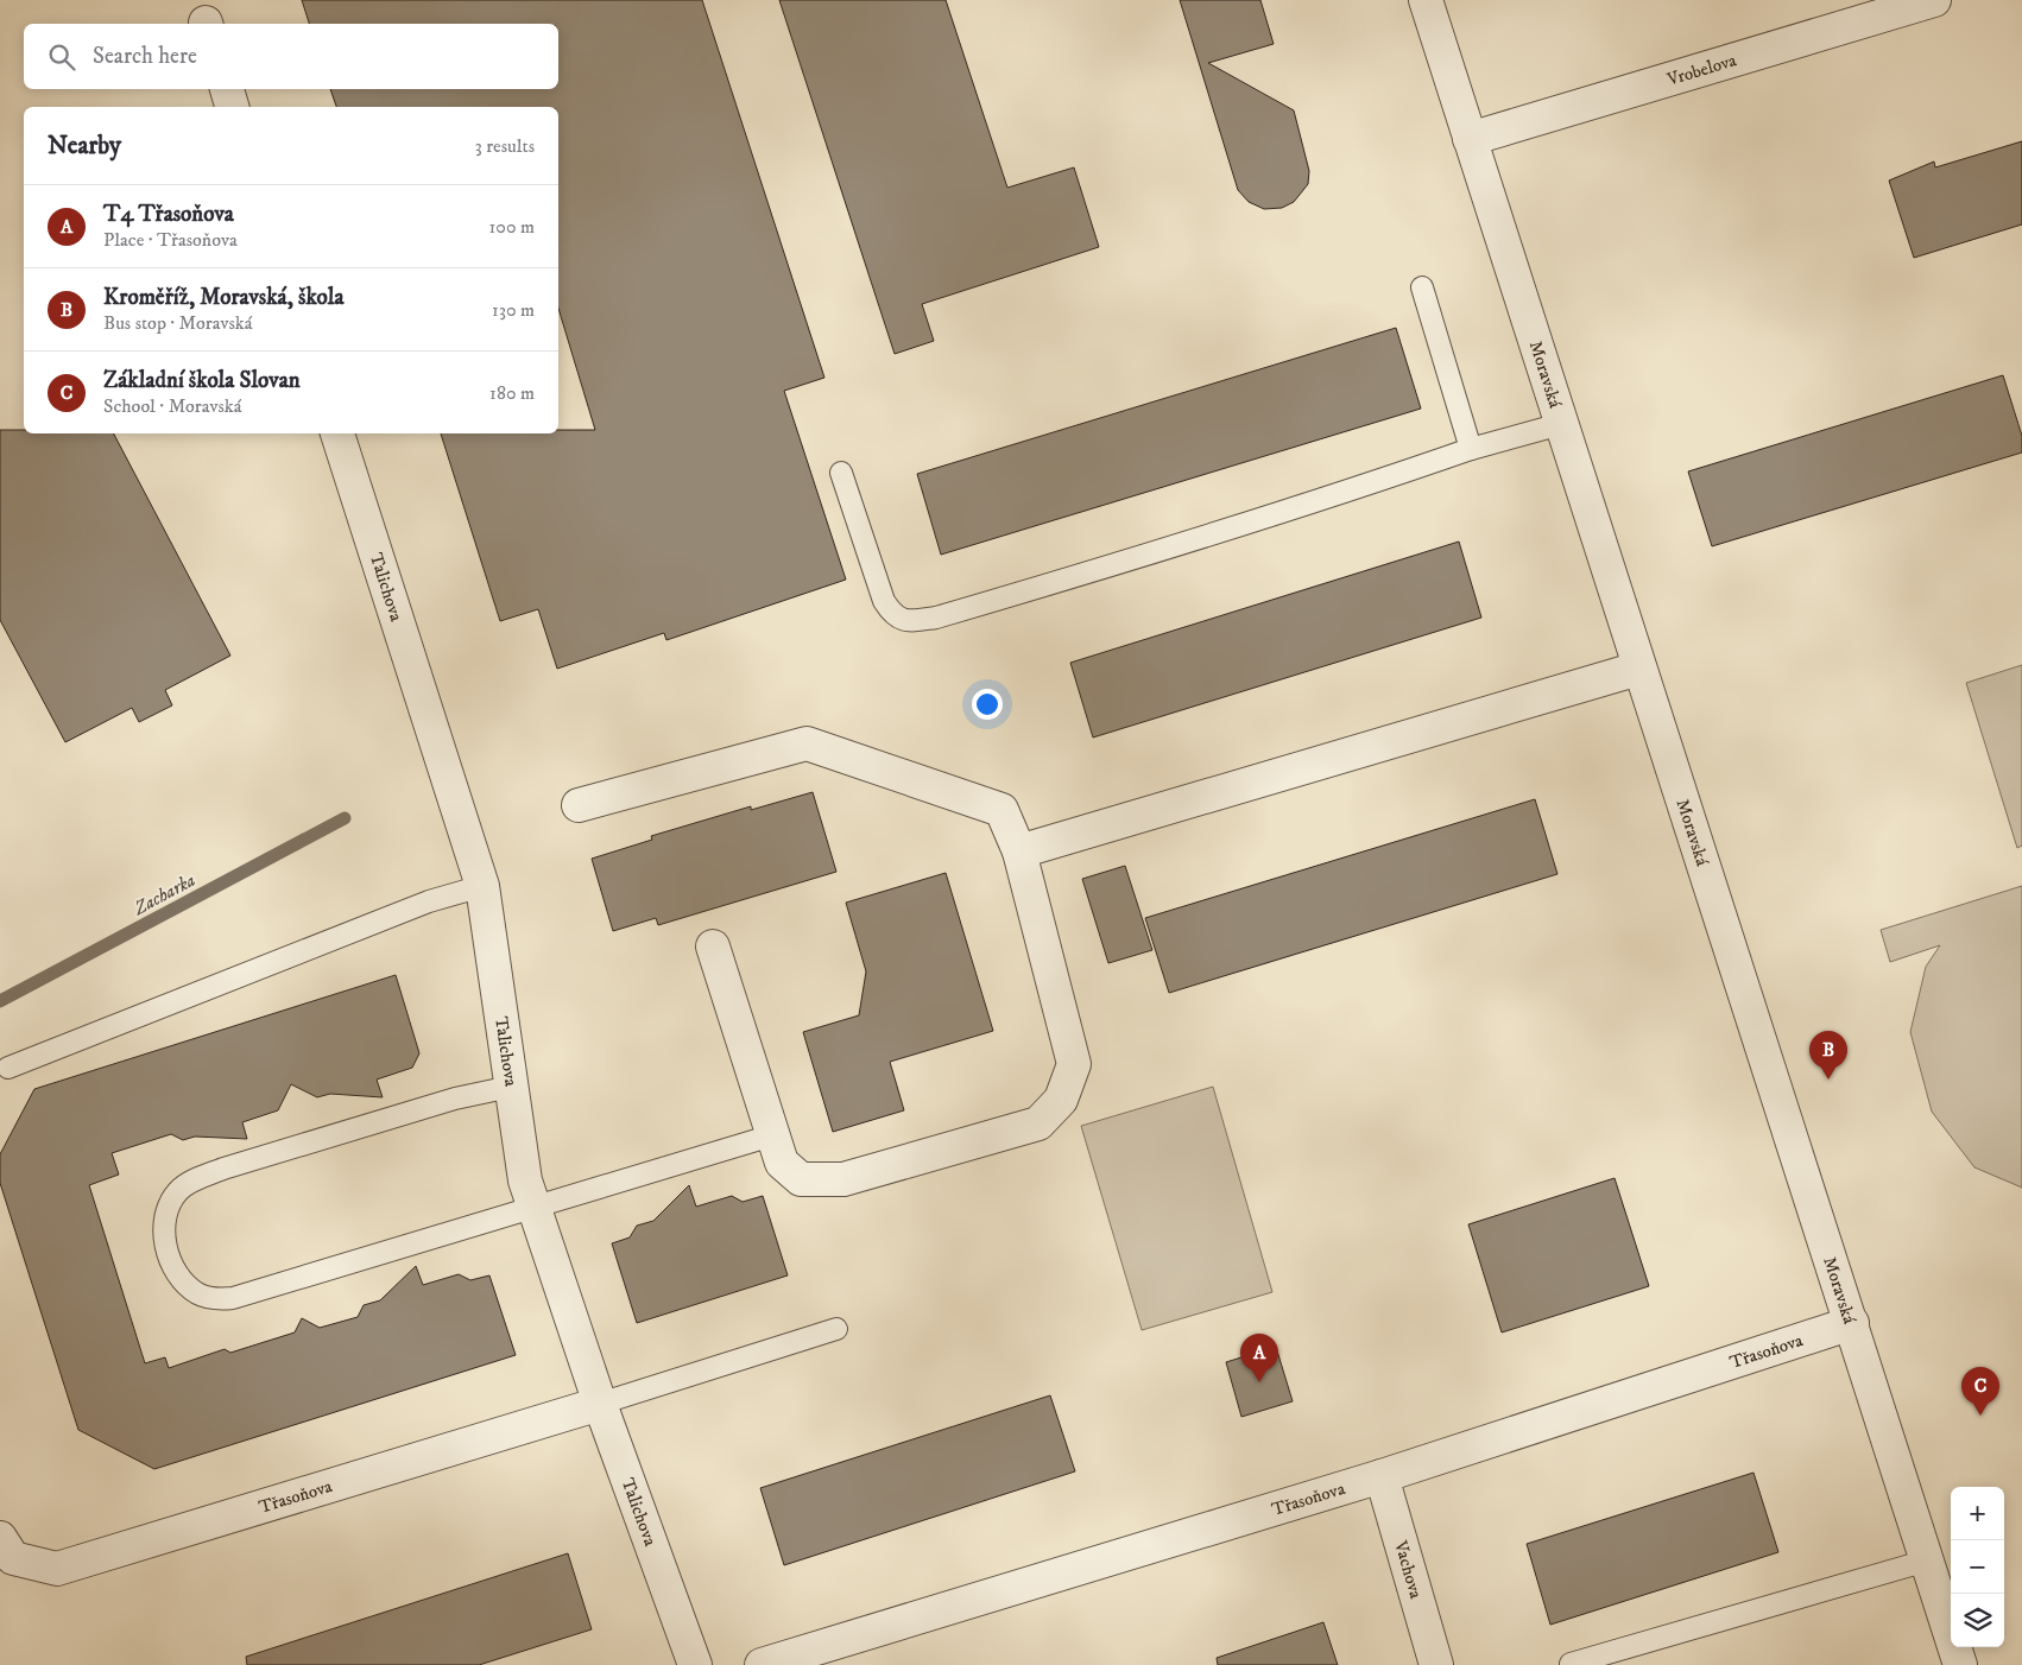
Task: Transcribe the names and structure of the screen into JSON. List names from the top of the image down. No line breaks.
{"streets":{"street":["Vrobelova","Moravská","Talichova","Třasoňova","Vachova"]},"crossings":[["Vrobelova","Moravská"],["Moravská","Třasoňova"],["Talichova","Třasoňova"],["Třasoňova","Vachova"]],"water":["Zacharka"],"page":{"search":"Search here","heading":["Nearby","3 results"],"list":[{"mark":"A","name":"T4 Třasoňova","note":"Place · Třasoňova","value":"100 m"},{"mark":"B","name":"Kroměříž, Moravská, škola","note":"Bus stop · Moravská","value":"130 m"},{"mark":"C","name":"Základní škola Slovan","note":"School · Moravská","value":"180 m"}],"pins":["B","A","C"],"map_buttons":["+","−"]}}
